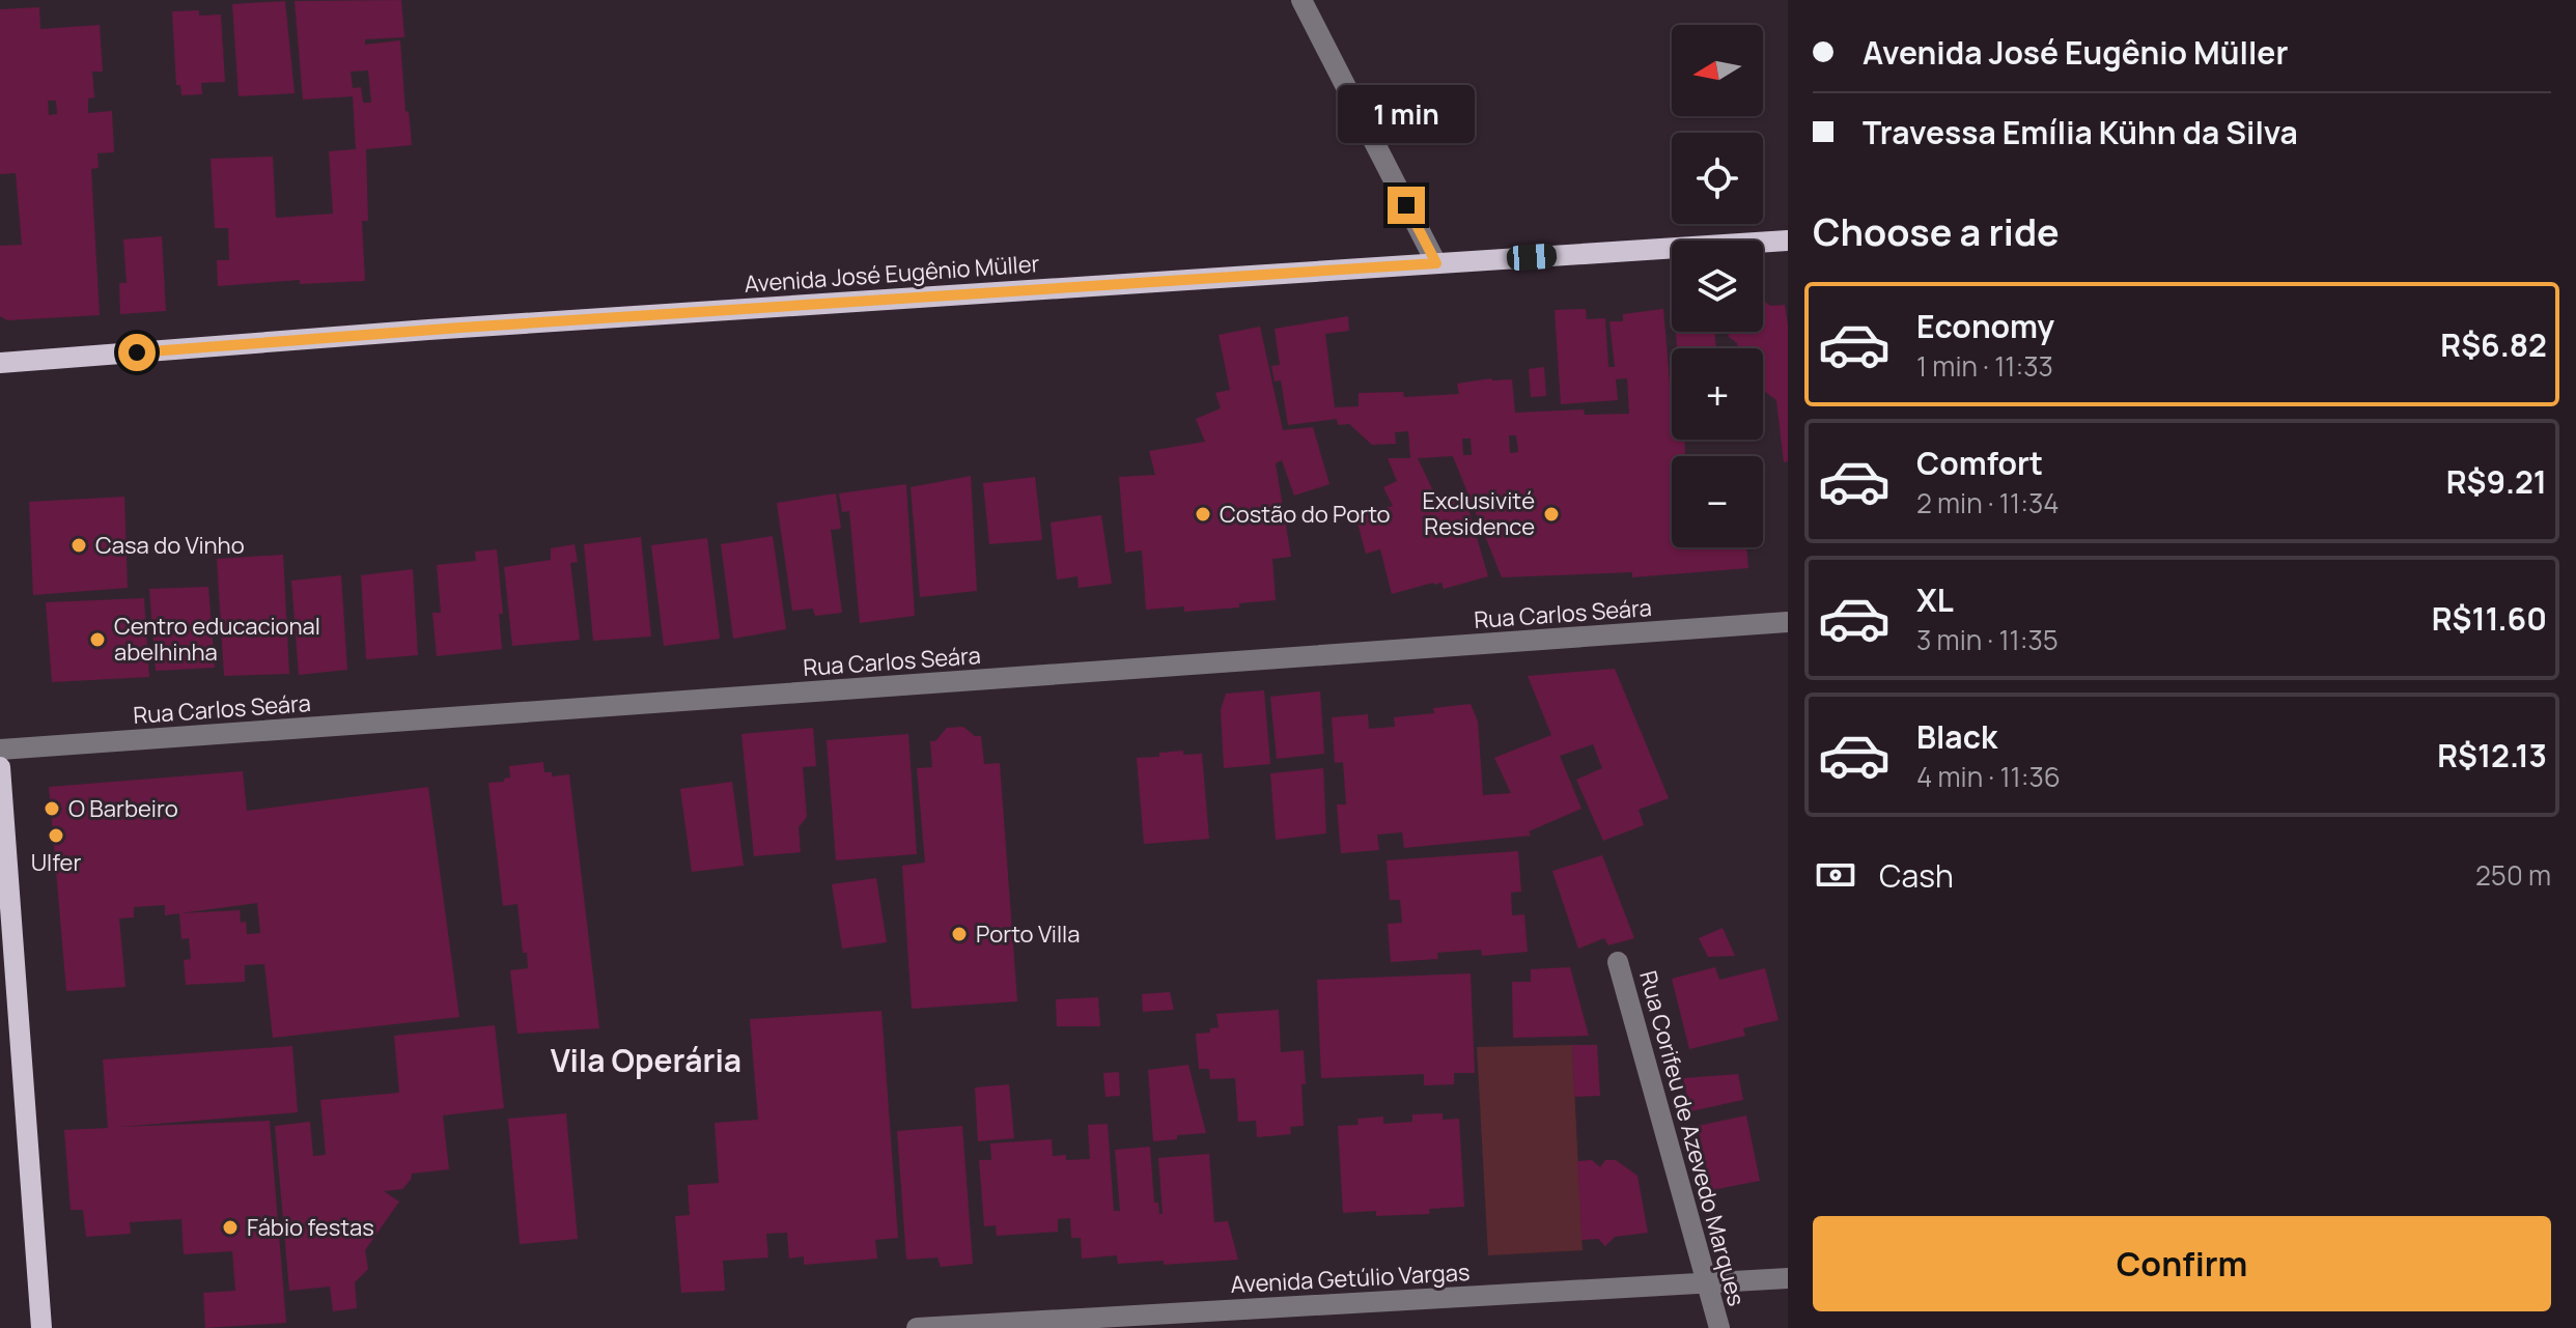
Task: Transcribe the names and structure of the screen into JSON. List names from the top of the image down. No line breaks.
{"streets":{"main road":["Avenida José Eugênio Müller"],"street":["Rua Carlos Seára","Rua Corifeu de Azevedo Marques","Avenida Getúlio Vargas"]},"crossings":[["Rua Corifeu de Azevedo Marques","Avenida Getúlio Vargas"]],"districts":["Vila Operária"],"places":["Costão do Porto","Exclusivité Residence","Casa do Vinho","Centro educacional abelhinha","O Barbeiro","Ulfer","Porto Villa","Fábio festas"],"north":"left","page":{"banner":["Avenida José Eugênio Müller","Travessa Emília Kühn da Silva"],"map_buttons":["+","−"],"bubble":"1 min","heading":"Choose a ride","list":[{"name":"Economy","note":"1 min · 11:33","value":"R$6.82"},{"name":"Comfort","note":"2 min · 11:34","value":"R$9.21"},{"name":"XL","note":"3 min · 11:35","value":"R$11.60"},{"name":"Black","note":"4 min · 11:36","value":"R$12.13"}],"pay":["Cash","250 m"],"buttons":"Confirm"}}
